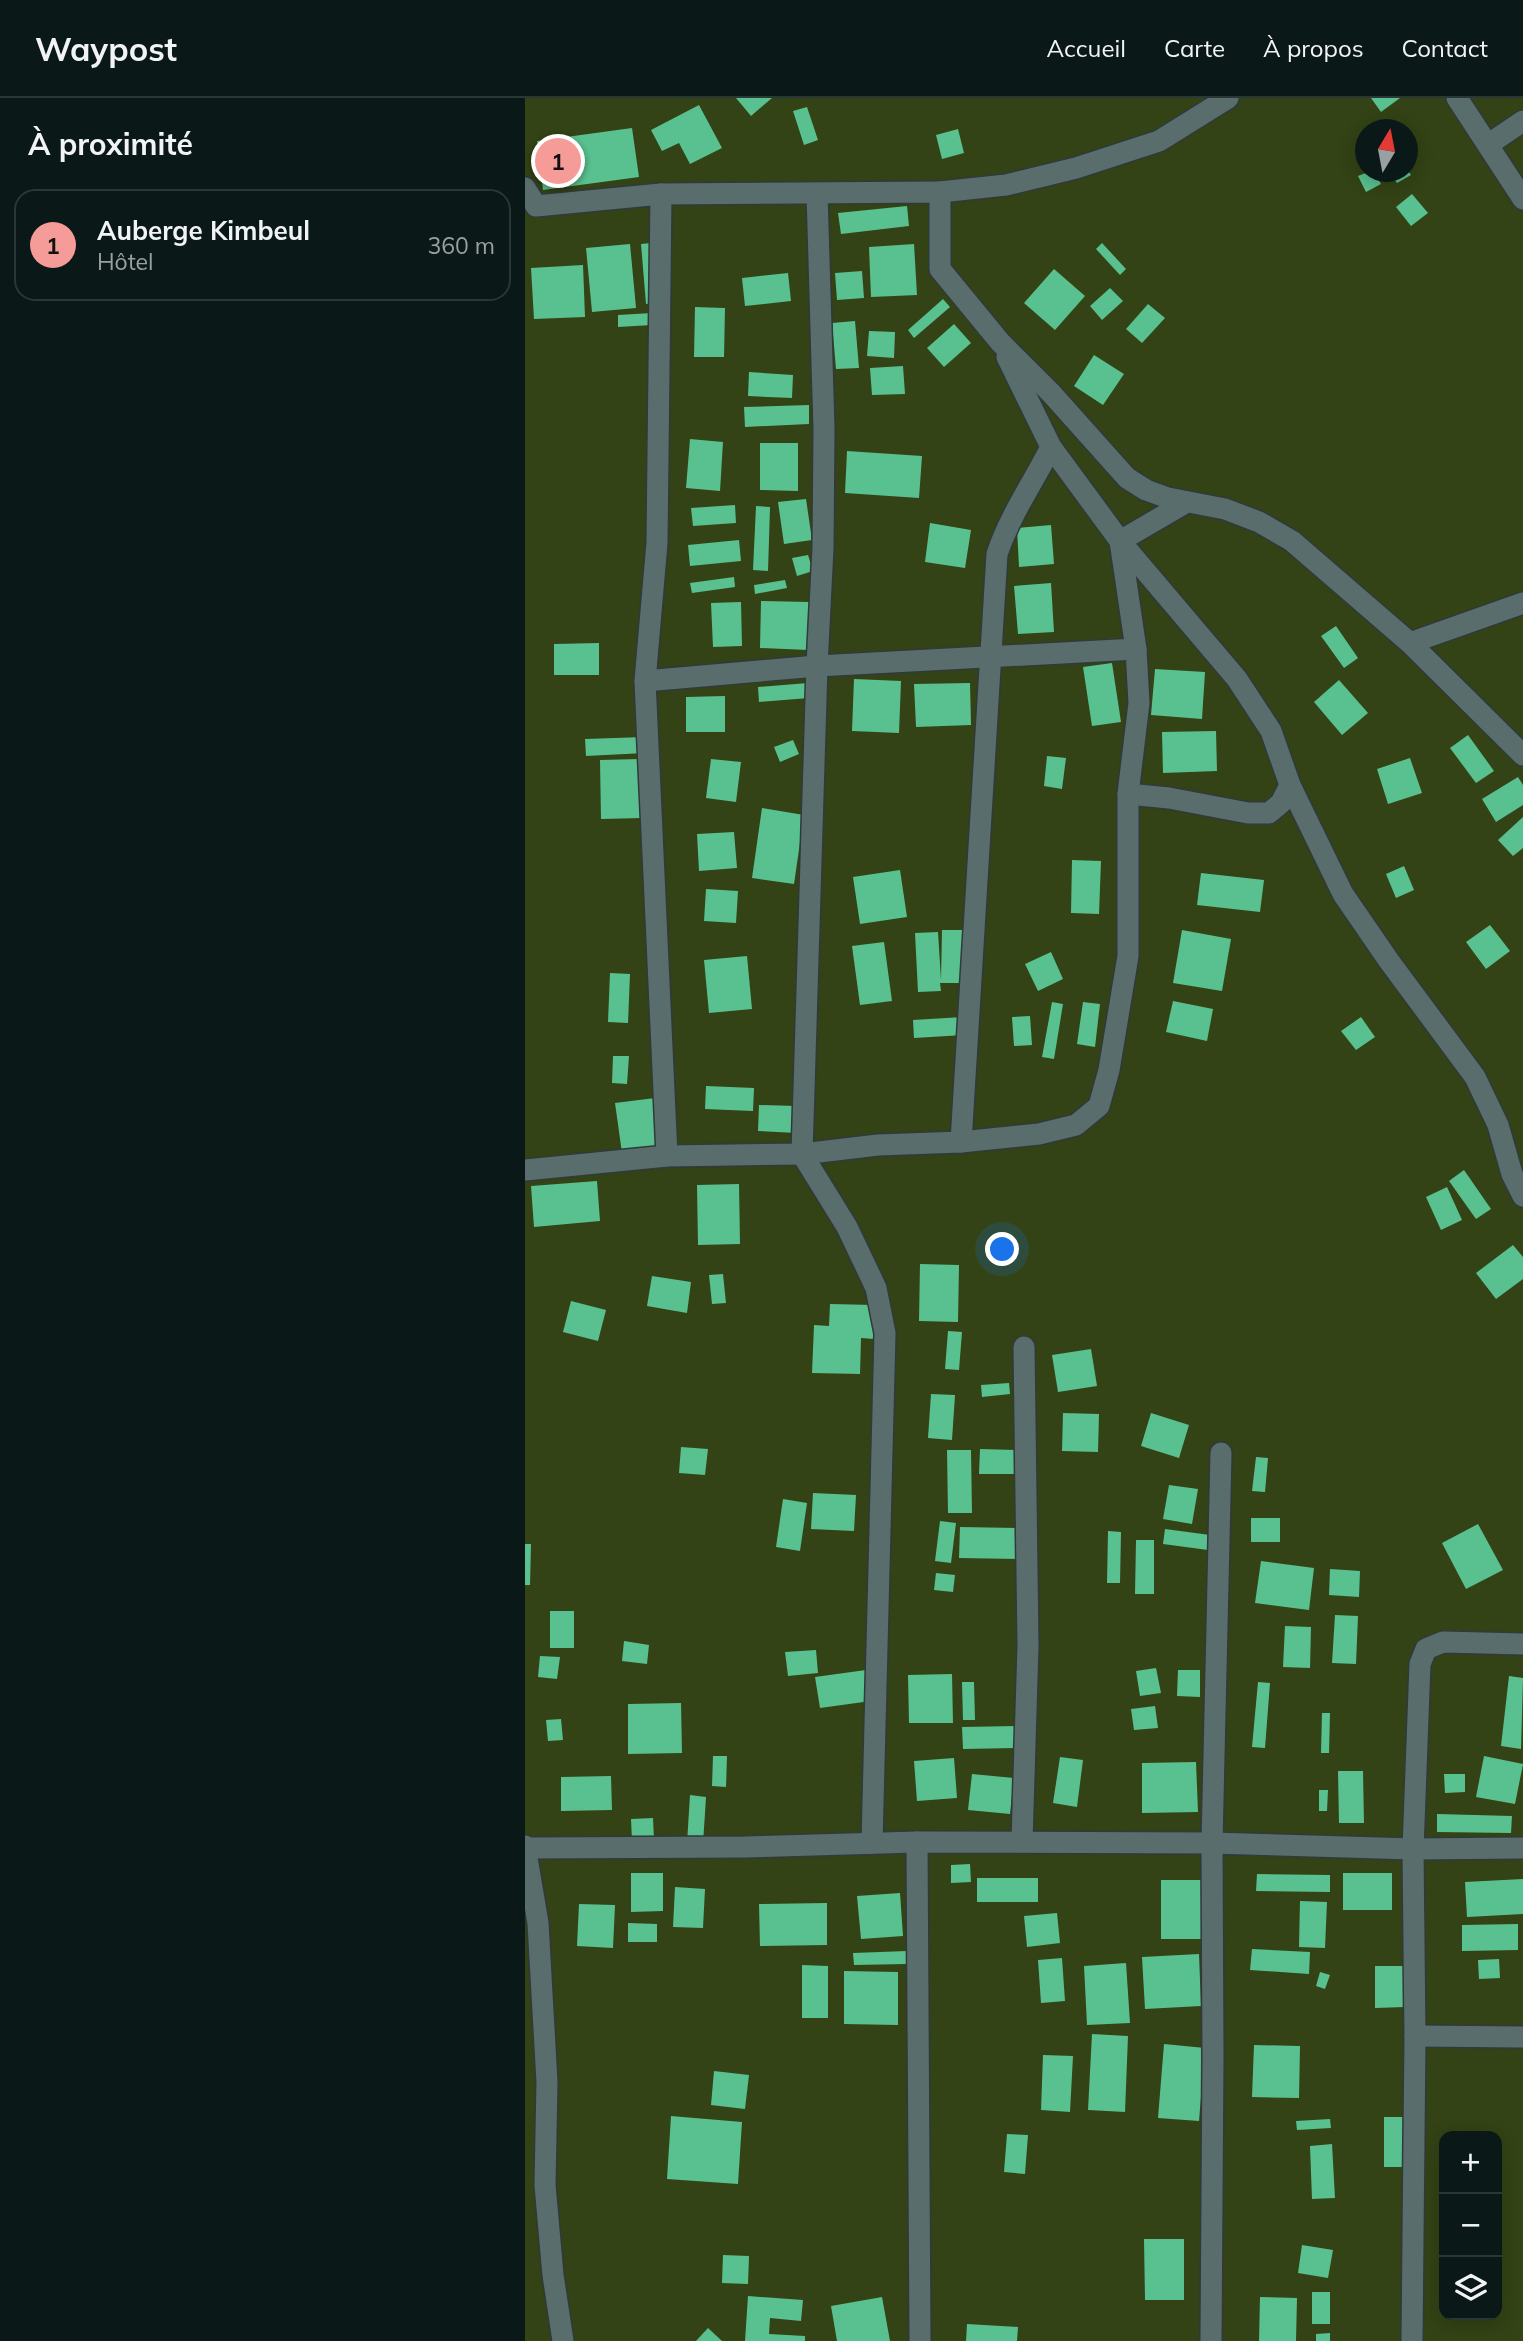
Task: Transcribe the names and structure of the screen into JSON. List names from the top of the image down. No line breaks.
{"north":"top","page":{"header":"Waypost","nav":["Accueil","Carte","À propos","Contact"],"heading":"À proximité","pins":"1","list":[{"mark":"1","name":"Auberge Kimbeul","note":"Hôtel","value":"360 m"}],"map_buttons":["+","−"]}}
